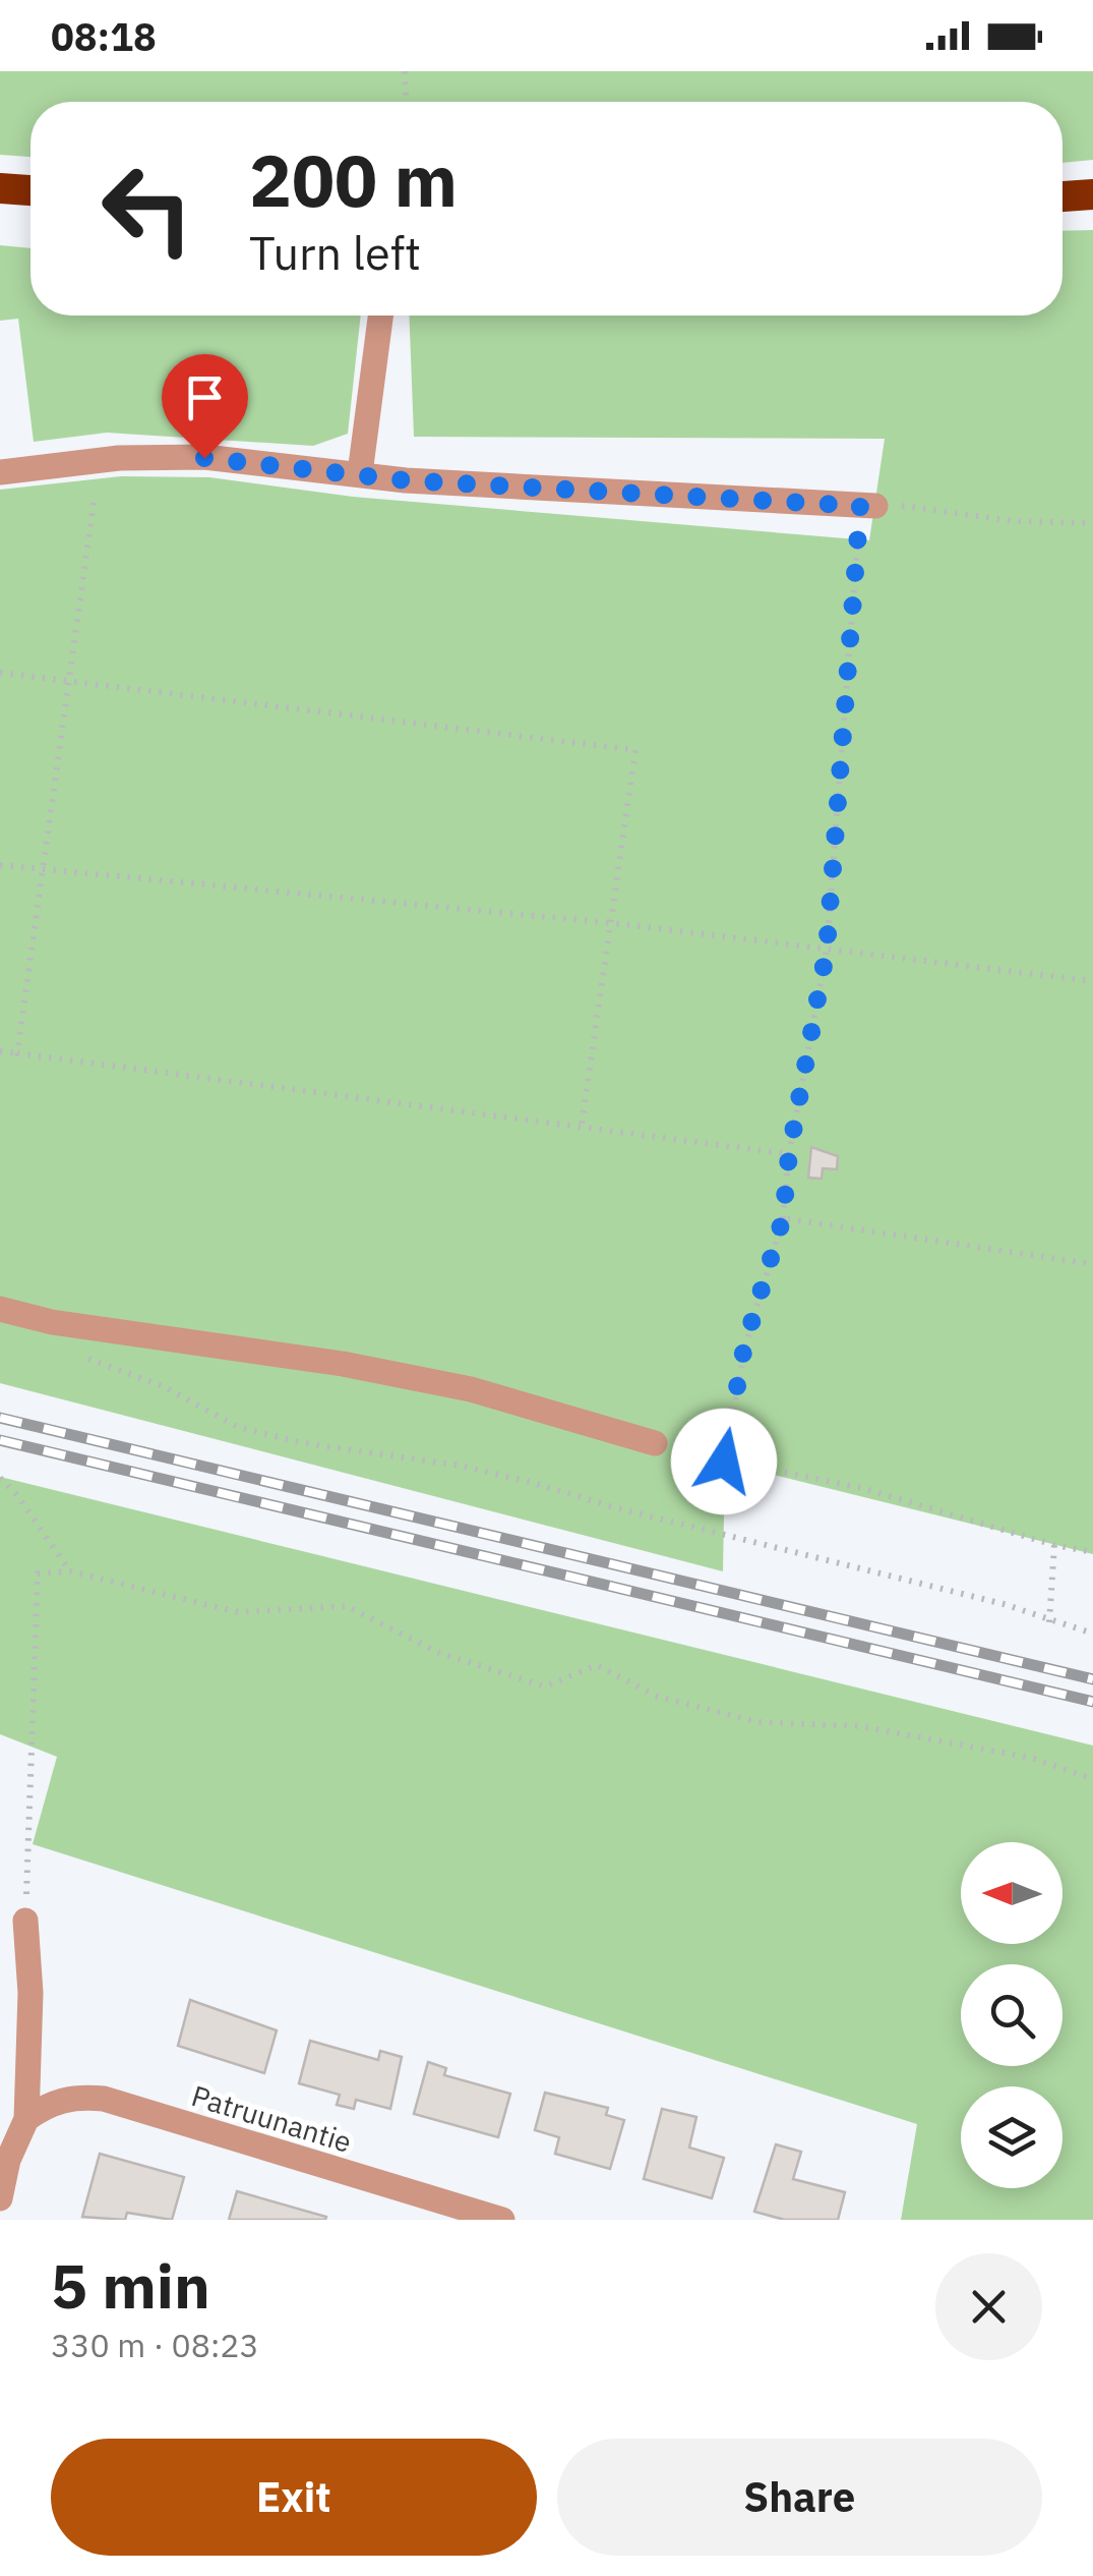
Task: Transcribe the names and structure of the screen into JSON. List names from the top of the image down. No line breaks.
{"streets":{"street":["Patruunantie"]},"north":"left","page":{"status":"08:18","turn":["200 m","Turn left"],"heading":["5 min","330 m · 08:23"],"buttons":["Exit","Share"]}}
